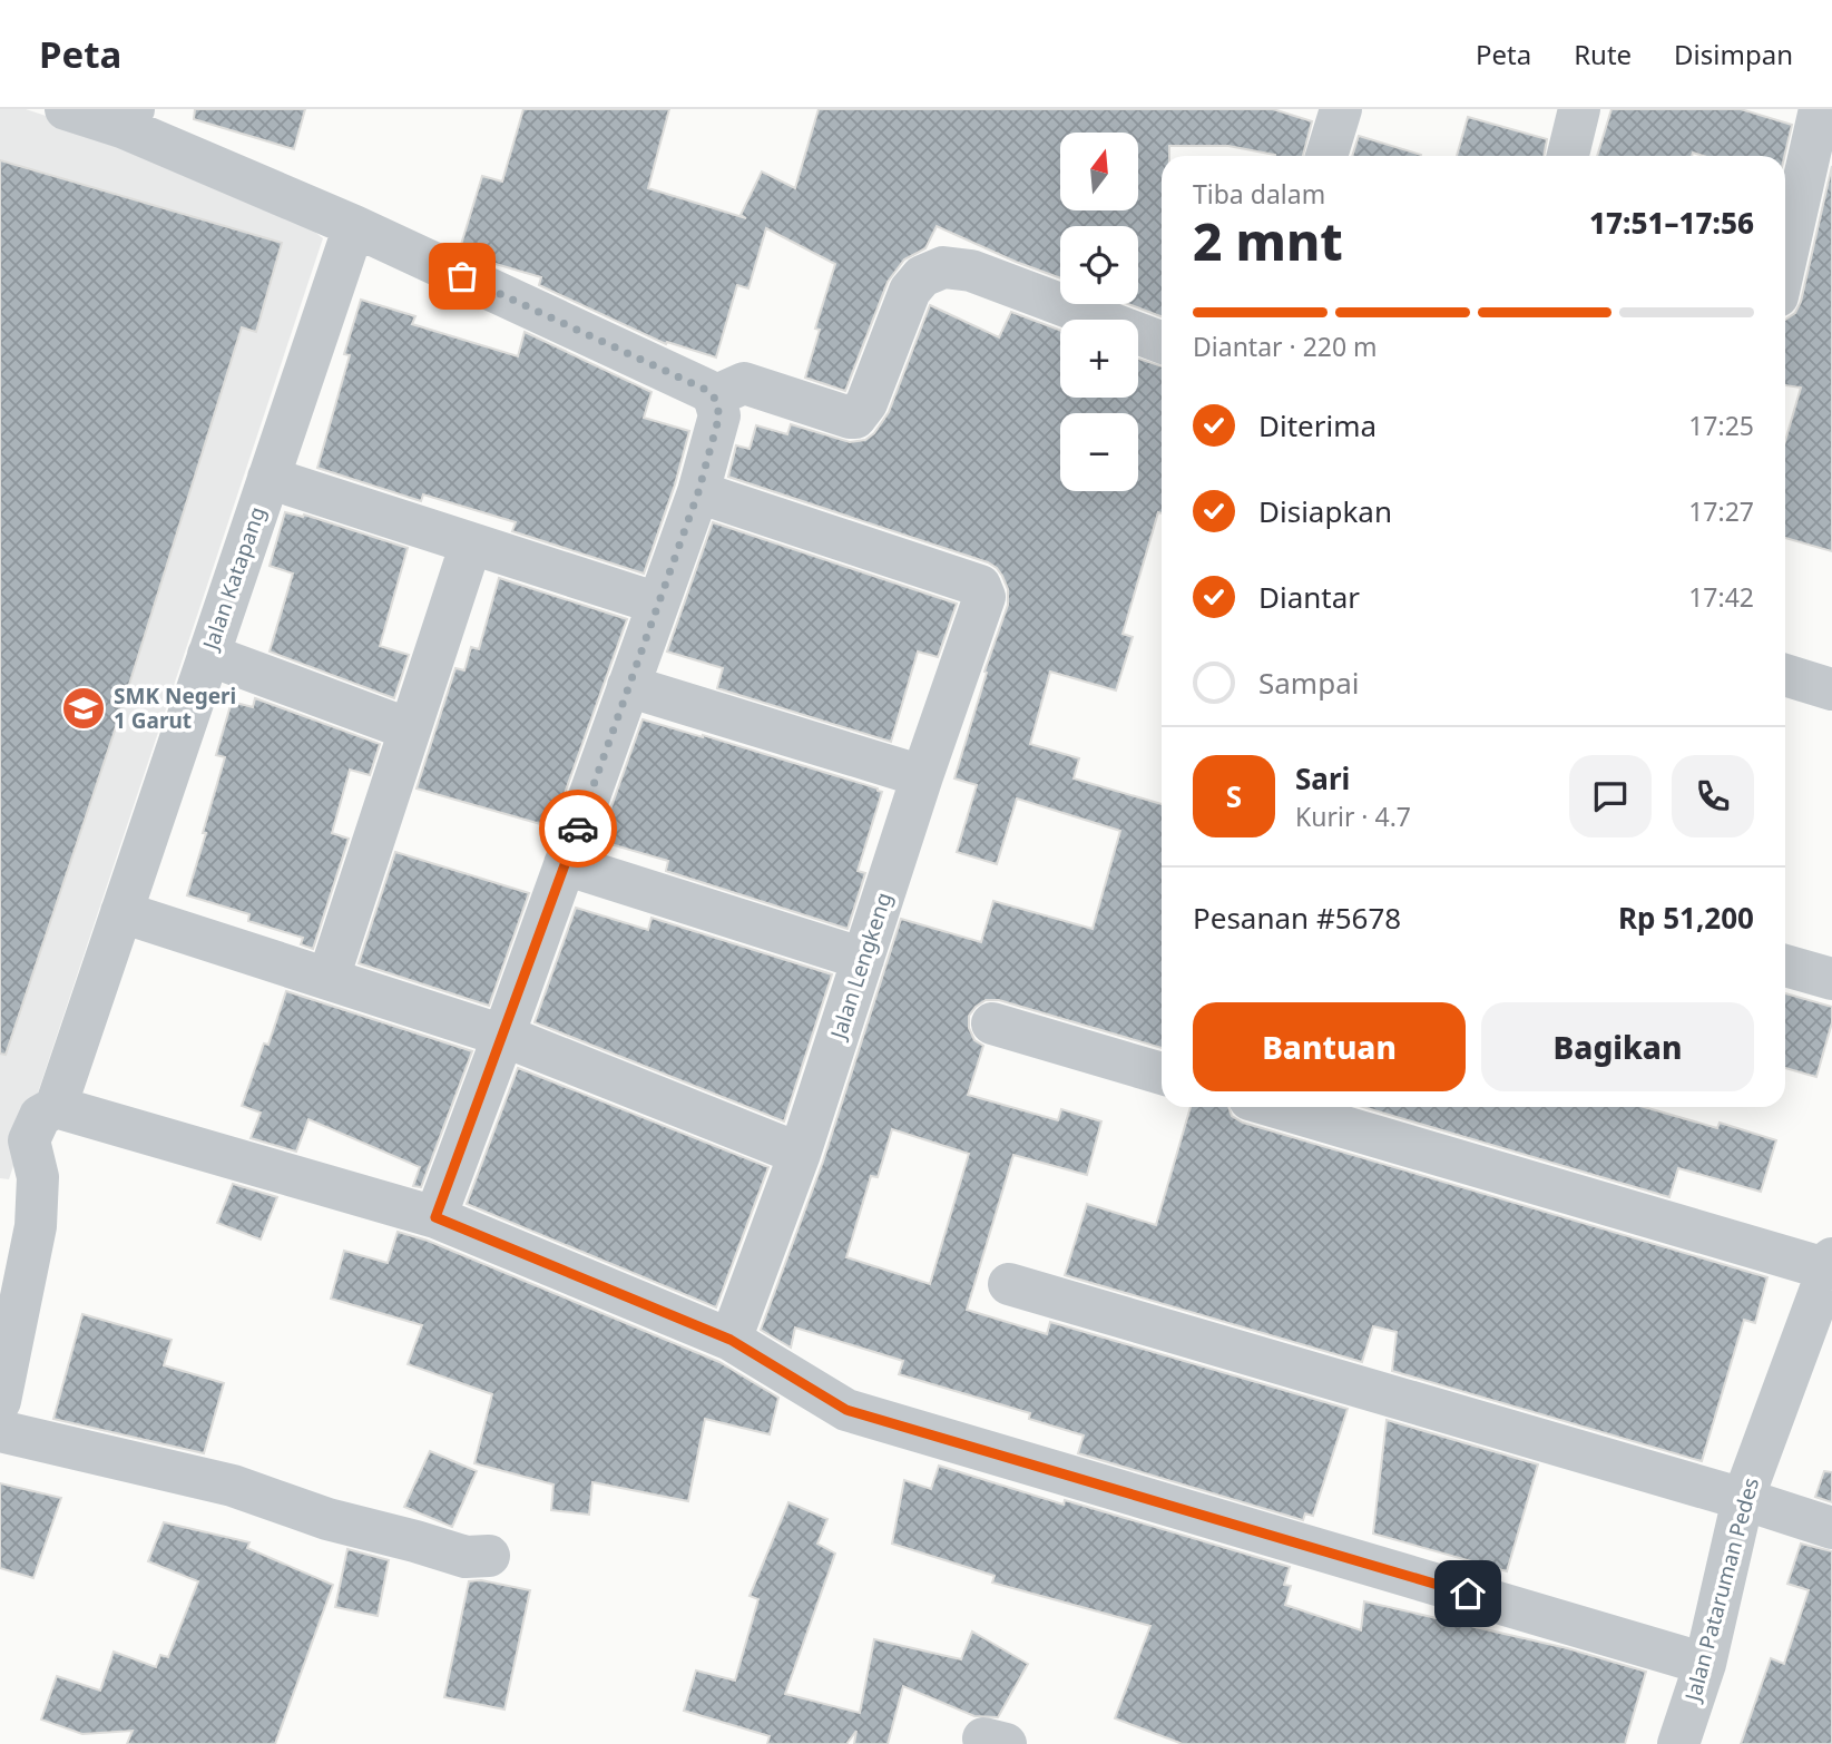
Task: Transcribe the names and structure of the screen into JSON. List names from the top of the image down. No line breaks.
{"streets":{"street":["Jalan Katapang","Jalan Lengkeng","Jalan Pataruman Pedes"]},"places":{"school or university":["SMK Negeri 1 Garut"]},"north":"top","page":{"header":"Peta","nav":["Peta","Rute","Disimpan"],"map_buttons":["+","−"],"heading":["2 mnt","Tiba dalam","17:51–17:56"],"panel":["Sari","Kurir · 4.7","Pesanan #5678","Rp 51,200"],"bar":"Diantar · 220 m","list":[["Diterima","17:25"],["Disiapkan","17:27"],["Diantar","17:42"],"Sampai"],"round":"S","buttons":["Bantuan","Bagikan"]}}
